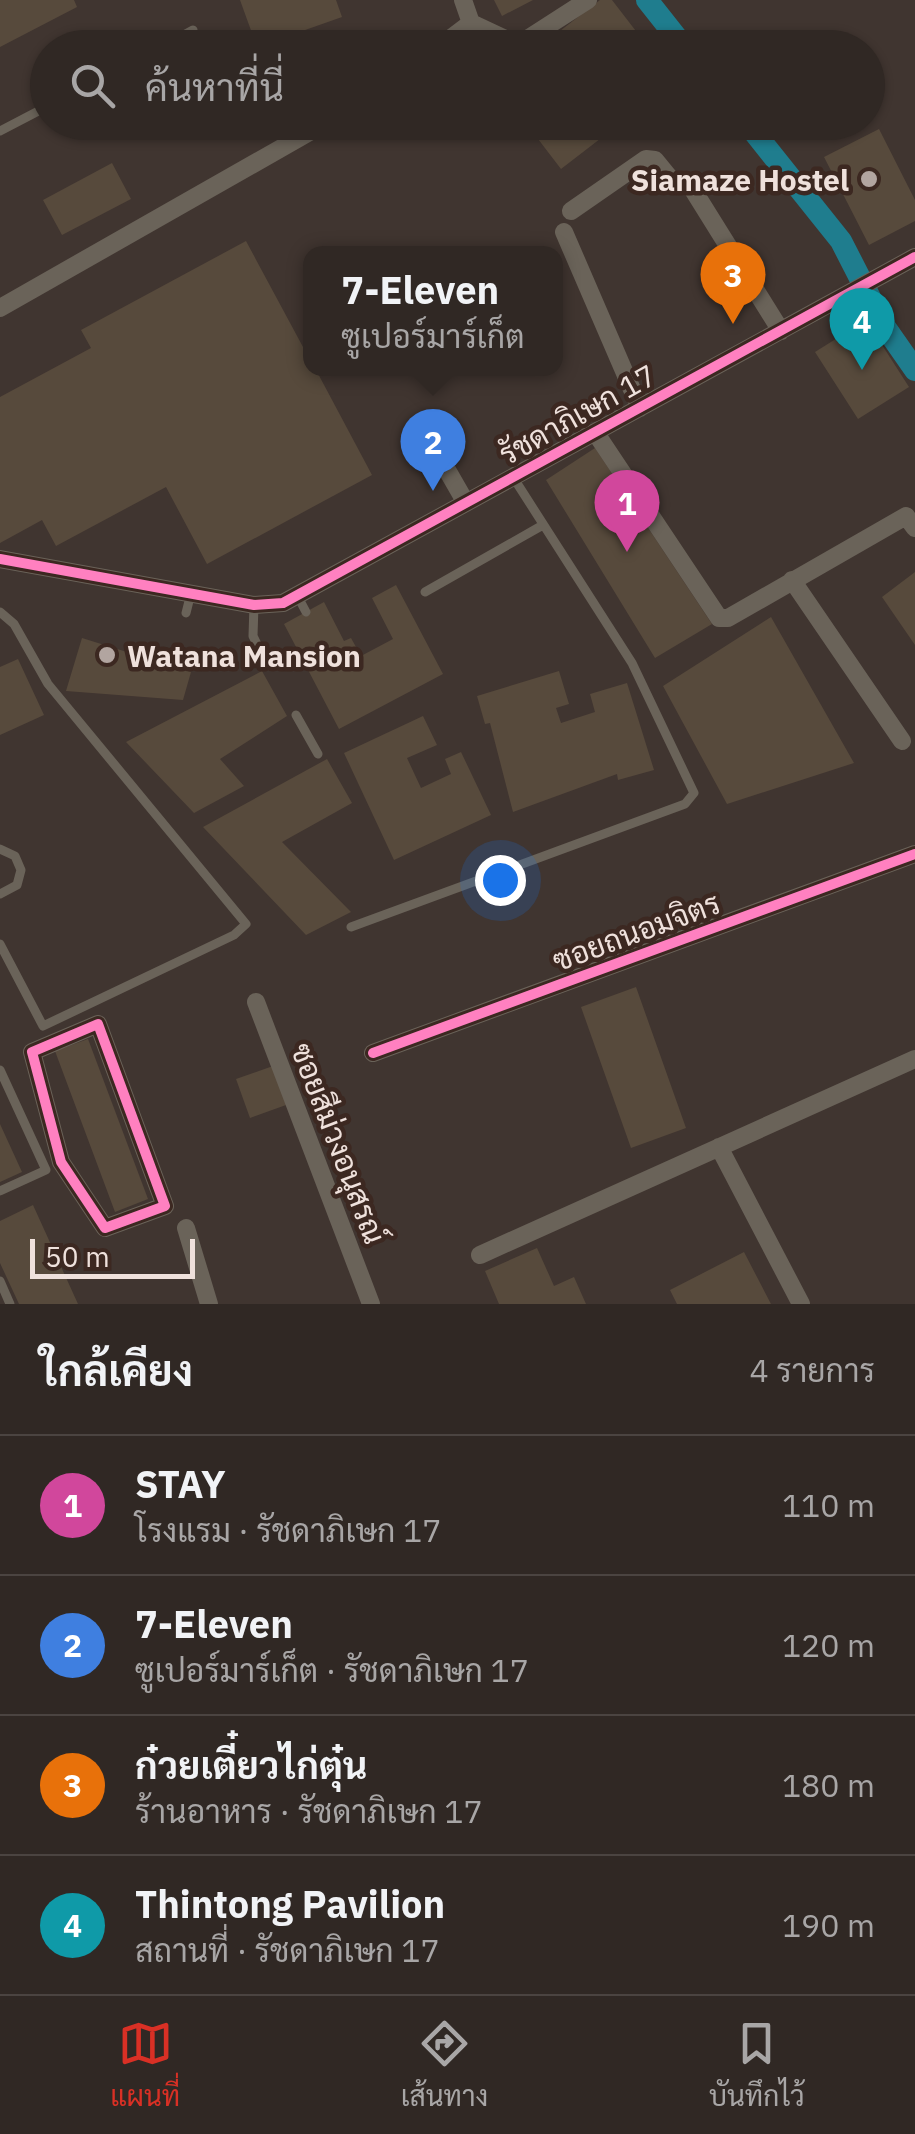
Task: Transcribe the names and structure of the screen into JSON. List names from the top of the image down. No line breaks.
{"streets":{"street":["รัชดาภิเษก 17","ซอยถนอมจิตร","ซอยสีม่วงอนุสรณ์"]},"places":["Siamaze Hostel","Watana Mansion"],"scale_bar":"50 m","page":{"search":"ค้นหาที่นี่","pins":["3","4","2","1"],"popup":["7-Eleven","ซูเปอร์มาร์เก็ต"],"scale":"50 m","heading":["ใกล้เคียง","4 รายการ"],"list":[{"mark":"1","name":"STAY","note":"โรงแรม · รัชดาภิเษก 17","value":"110 m"},{"mark":"2","name":"7-Eleven","note":"ซูเปอร์มาร์เก็ต · รัชดาภิเษก 17","value":"120 m"},{"mark":"3","name":"ก๋วยเตี๋ยวไก่ตุ๋น","note":"ร้านอาหาร · รัชดาภิเษก 17","value":"180 m"},{"mark":"4","name":"Thintong Pavilion","note":"สถานที่ · รัชดาภิเษก 17","value":"190 m"}],"nav":["แผนที่","เส้นทาง","บันทึกไว้"]}}
